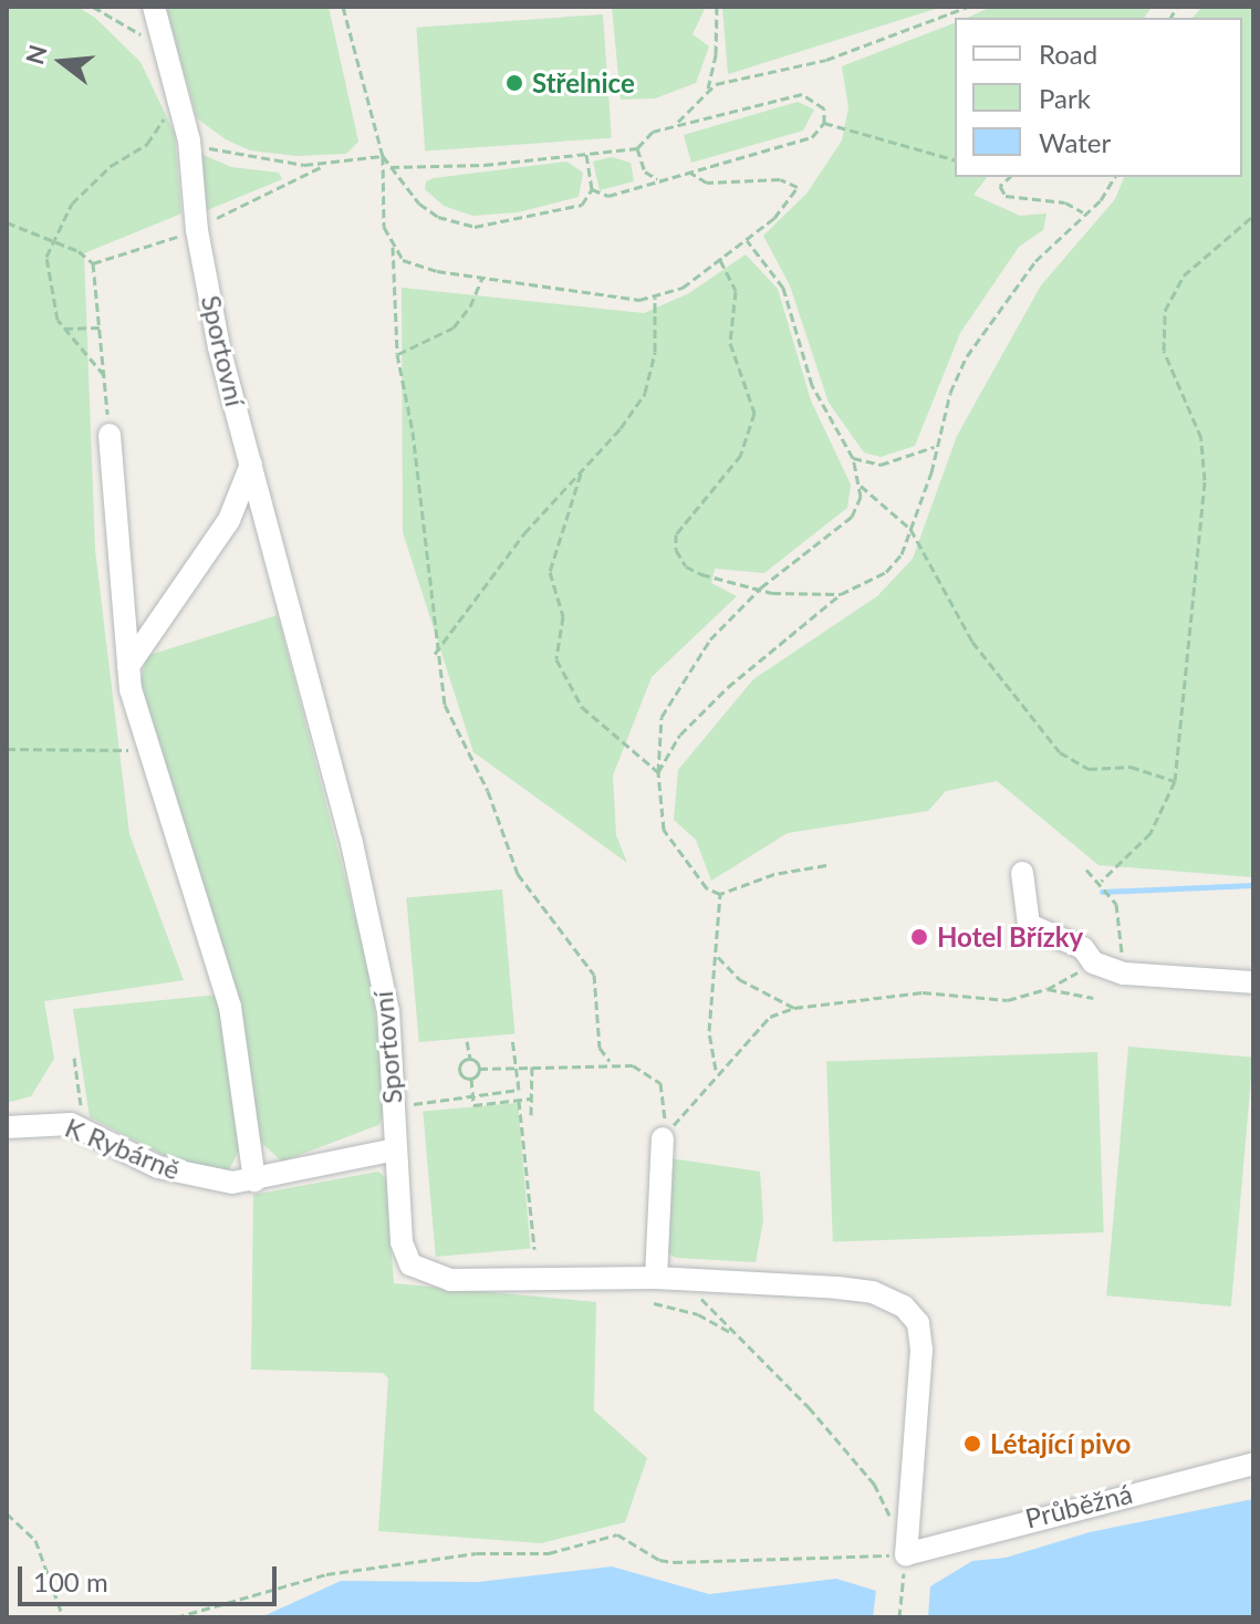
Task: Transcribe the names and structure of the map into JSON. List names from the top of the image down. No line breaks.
{"streets":{"street":["Sportovní","K Rybárně","Průběžná"]},"crossings":[["Sportovní","K Rybárně"],["Sportovní","Průběžná"]],"places":["Střelnice","Hotel Břízky","Létající pivo"],"legend":["Road","Park","Water"],"scale_bar":"100 m","north":"left"}
